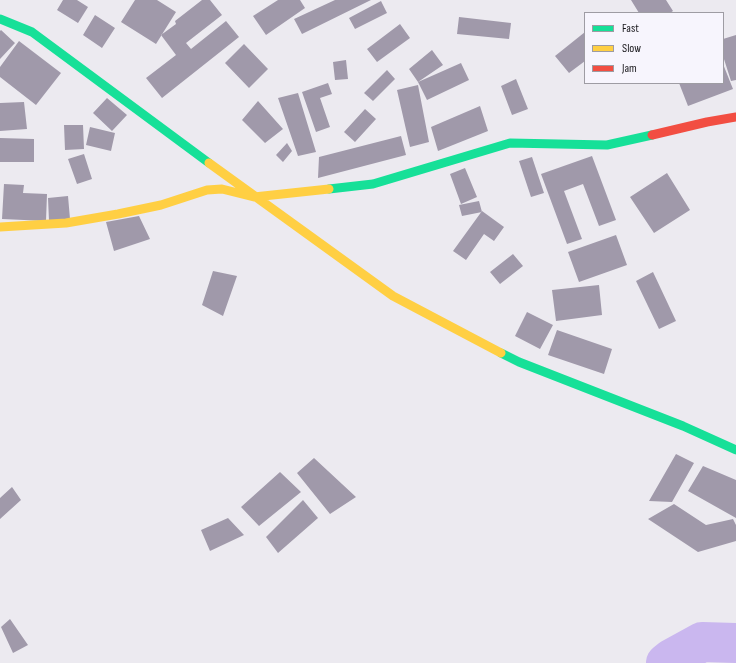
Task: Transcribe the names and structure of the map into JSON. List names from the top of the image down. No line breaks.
{"legend":["Fast","Slow","Jam"]}
